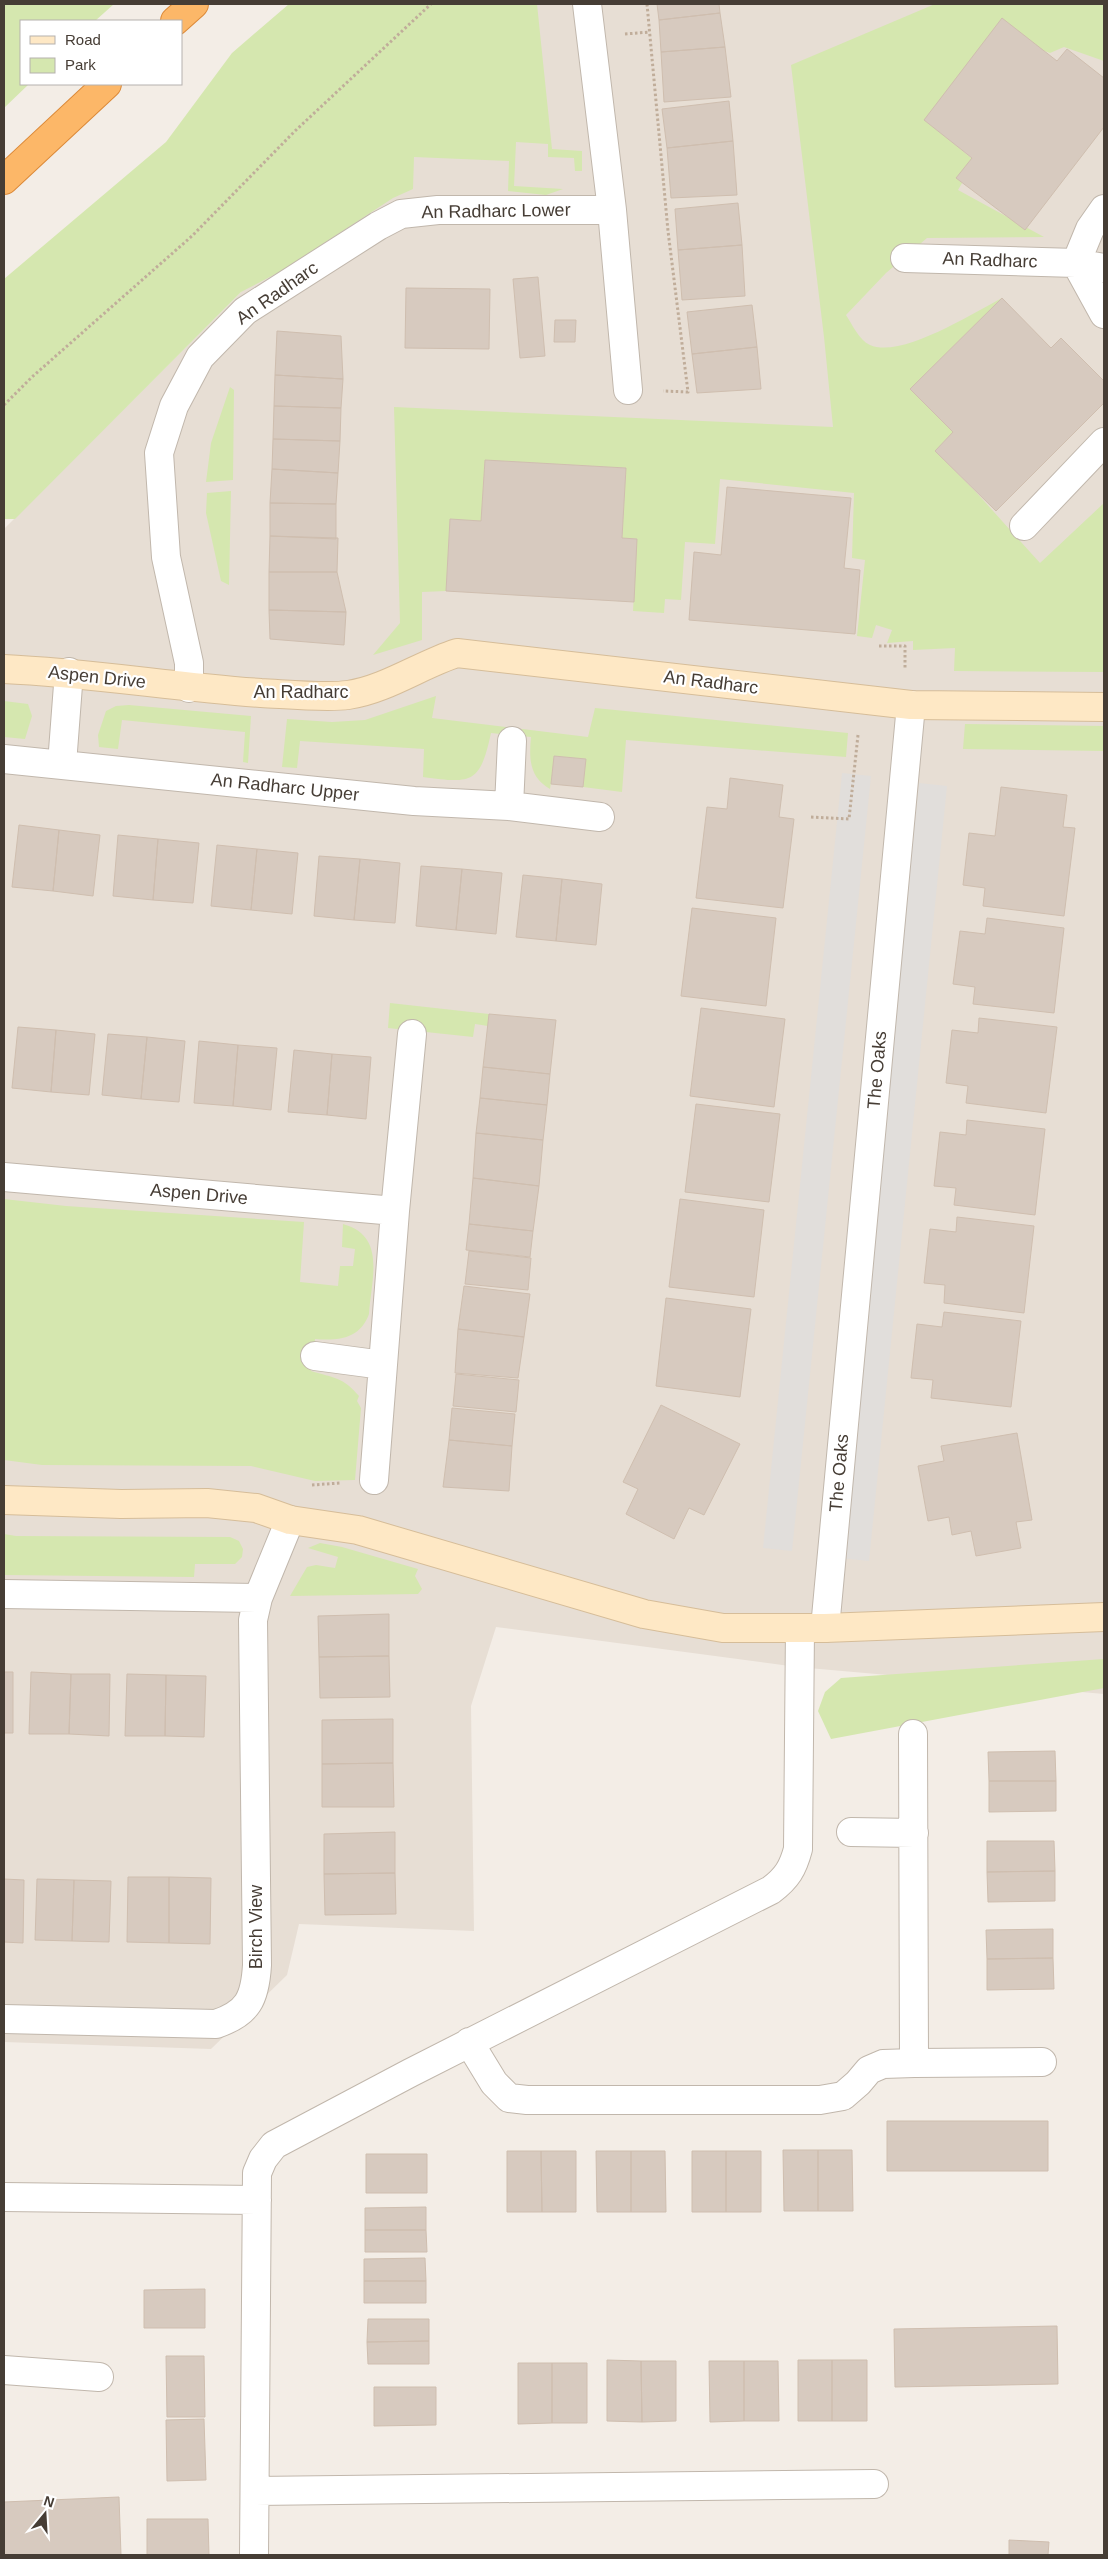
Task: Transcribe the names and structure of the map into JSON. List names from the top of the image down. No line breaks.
{"streets":{"street":["An Radharc Lower","An Radharc","Aspen Drive","An Radharc Upper","The Oaks","Birch View"]},"crossings":[["An Radharc Lower","An Radharc"],["An Radharc","Aspen Drive"],["An Radharc","The Oaks"]],"legend":["Road","Park"],"north":"top"}
